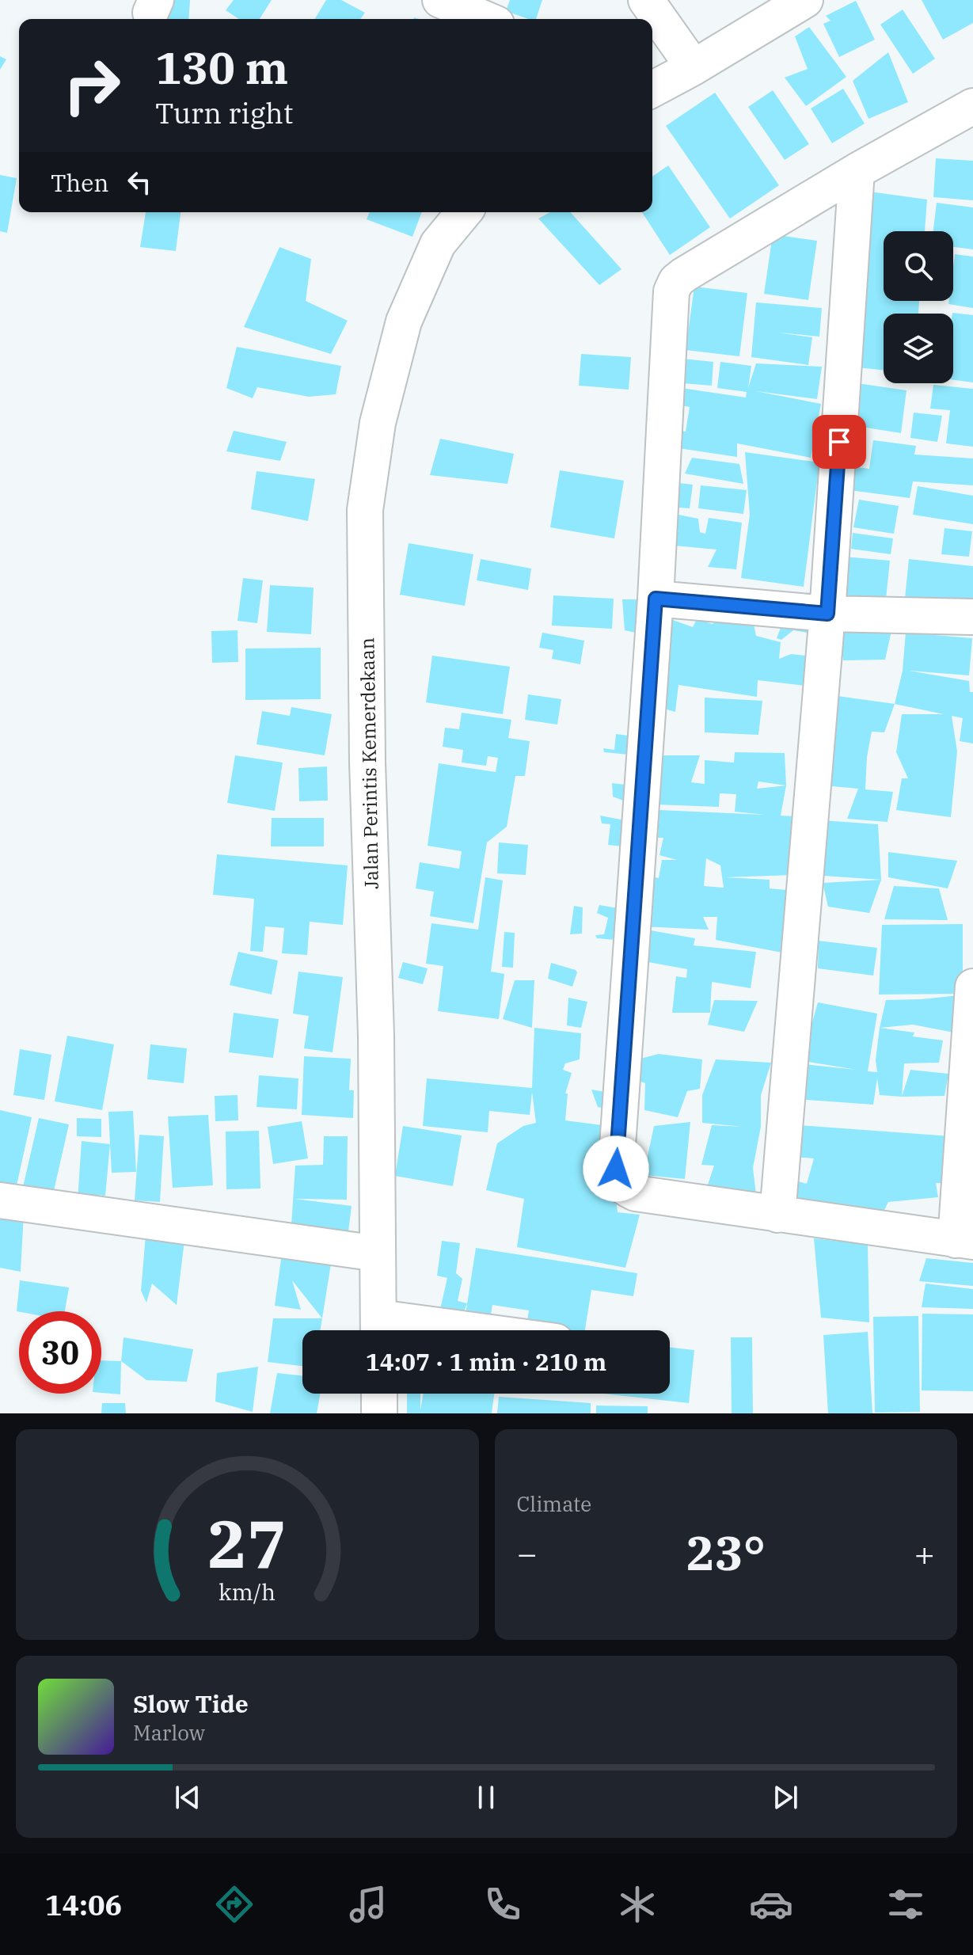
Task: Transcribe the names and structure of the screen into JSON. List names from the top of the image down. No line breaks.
{"streets":{"street":["Jalan Perintis Kemerdekaan"]},"page":{"turn":["130 m","Turn right"],"then":"Then","limit":"30","trip":"14:07 · 1 min · 210 m","tile":"Climate","heat":["−","23°","+"],"song":["Slow Tide","Marlow"],"tabs":"14:06","gauge":["27","km/h"]}}
